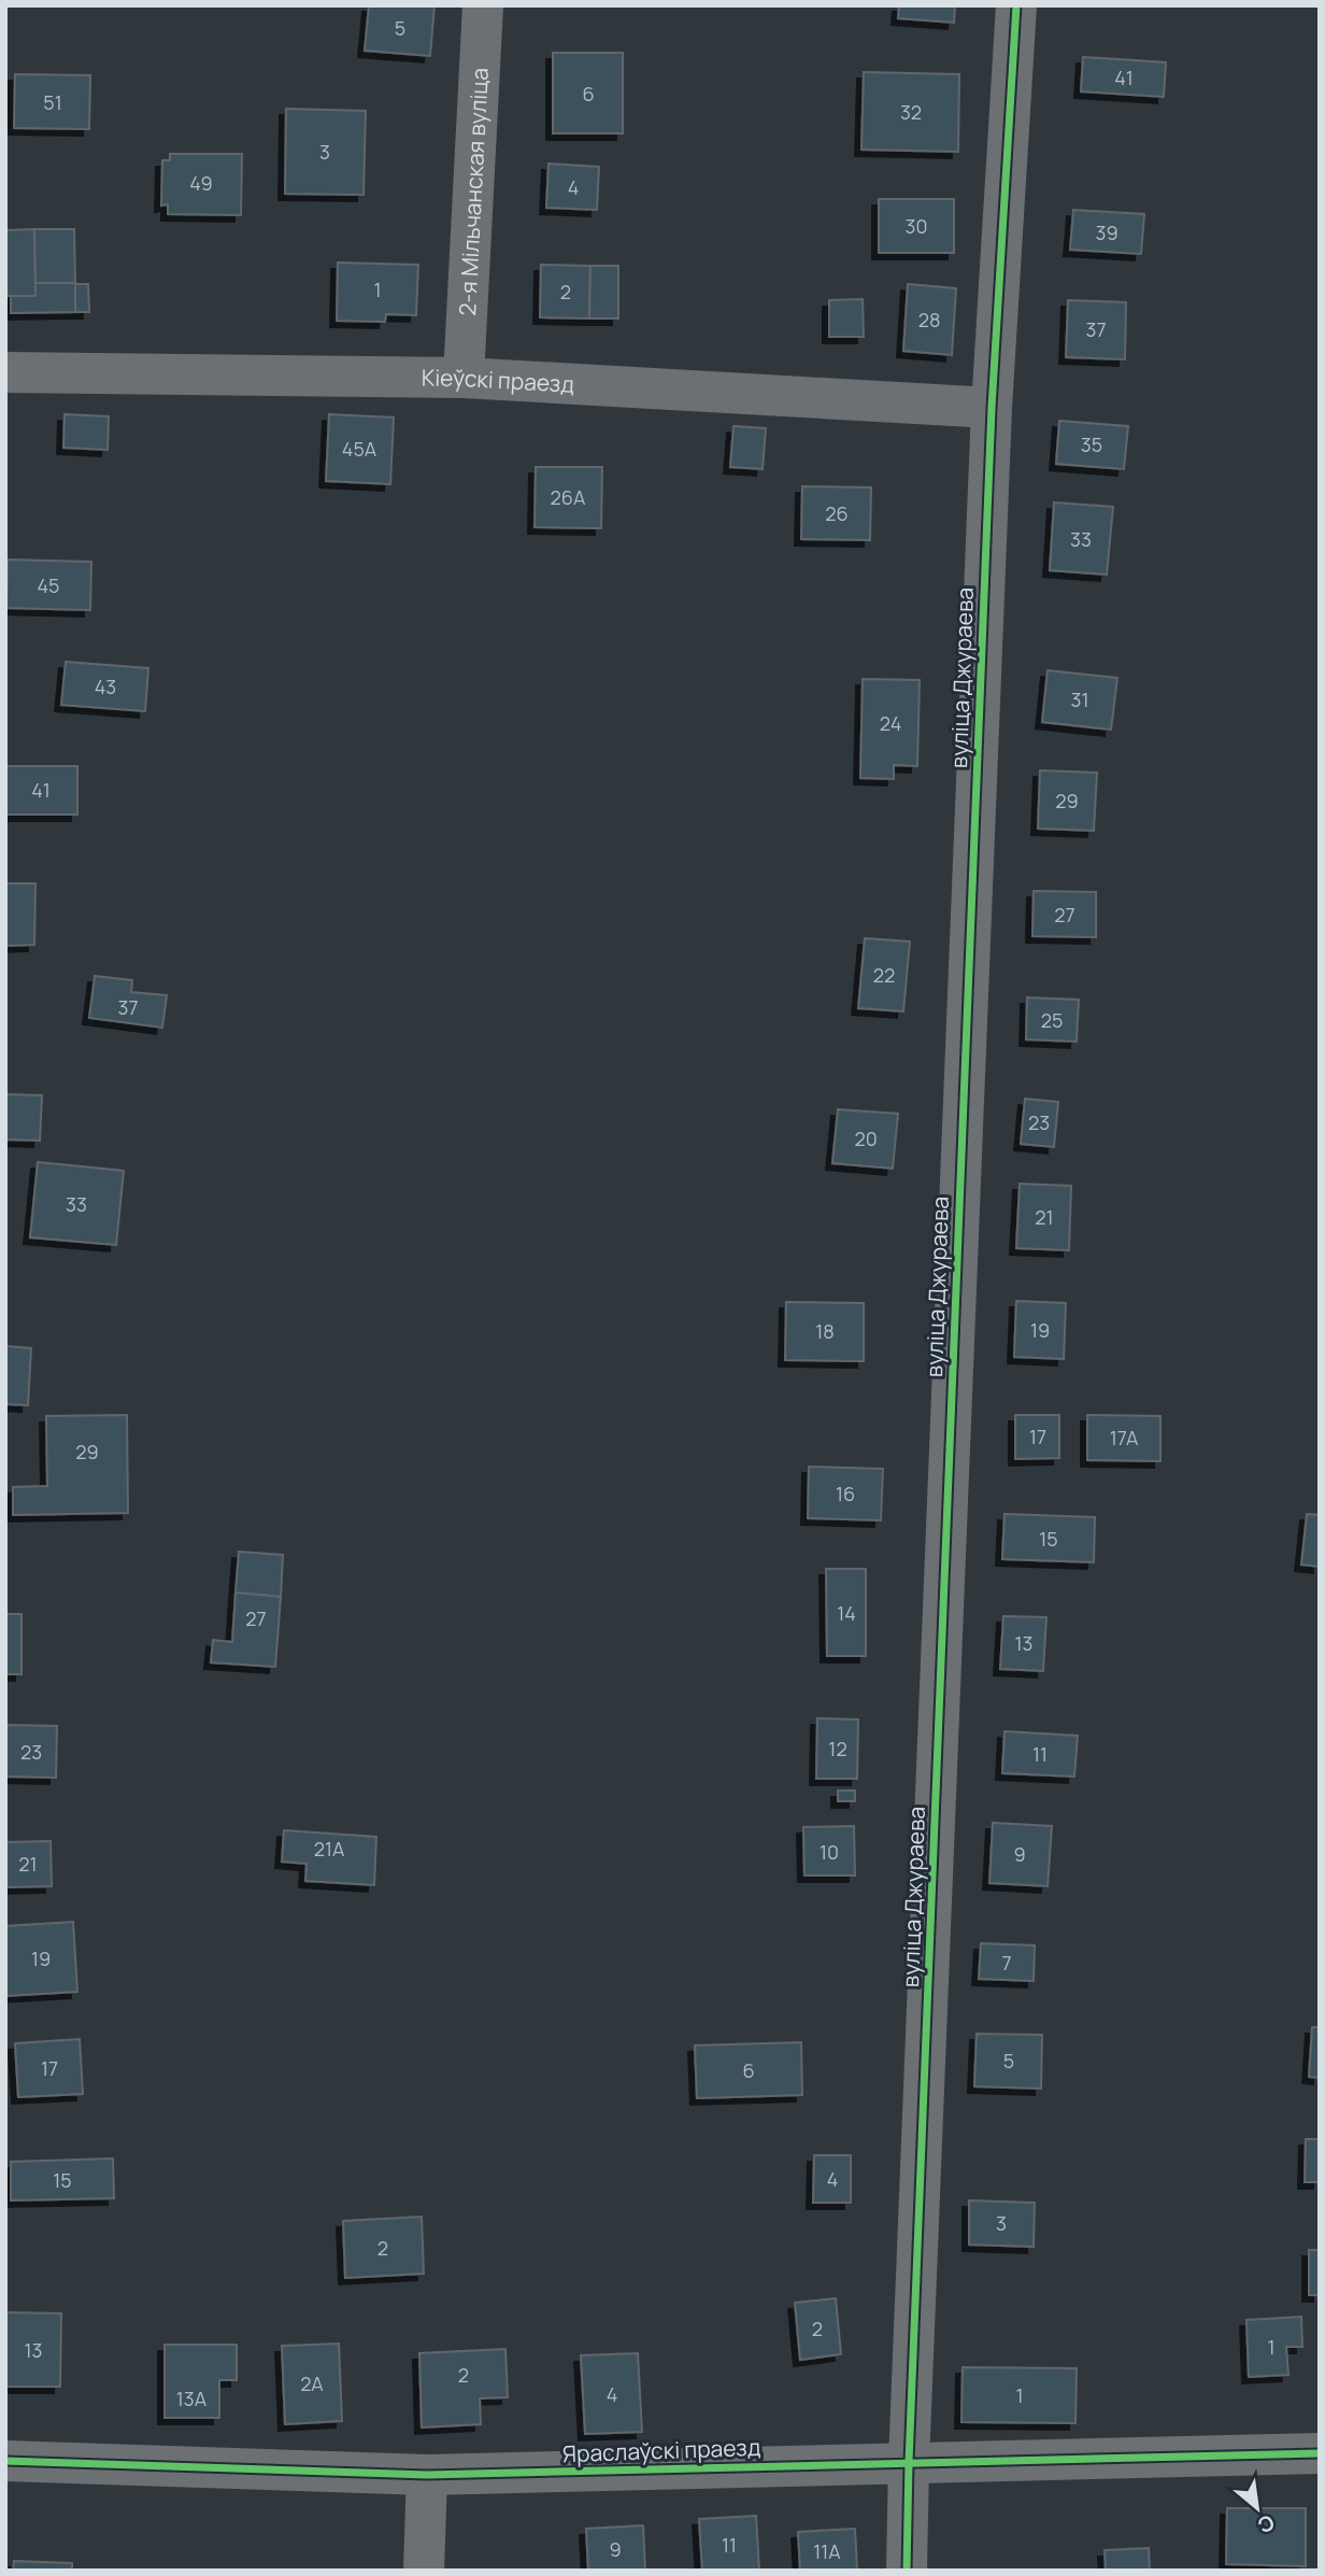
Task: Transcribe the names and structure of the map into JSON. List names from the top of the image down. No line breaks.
{"streets":{"street":["2-я Мільчанская вуліца","Кіеўскі праезд","вуліца Джураева","Яраслаўскі праезд"]},"crossings":[["2-я Мільчанская вуліца","Кіеўскі праезд"],["Кіеўскі праезд","вуліца Джураева"],["вуліца Джураева","Яраслаўскі праезд"]],"house_numbers":["5","41","6","51","32","3","49","4","30","39","1","2","28","37","35","45А","26А","26","33","45","43","31","24","41","29","27","22","37","25","23","20","33","21","19","18","17","17А","29","16","15","14","27","13","12","23","11","21А","10","9","21","19","7","5","17","6","4","15","3","2","2","1","13","2","2А","4","1","13А","11","9","11А"],"north":"bottom right"}
